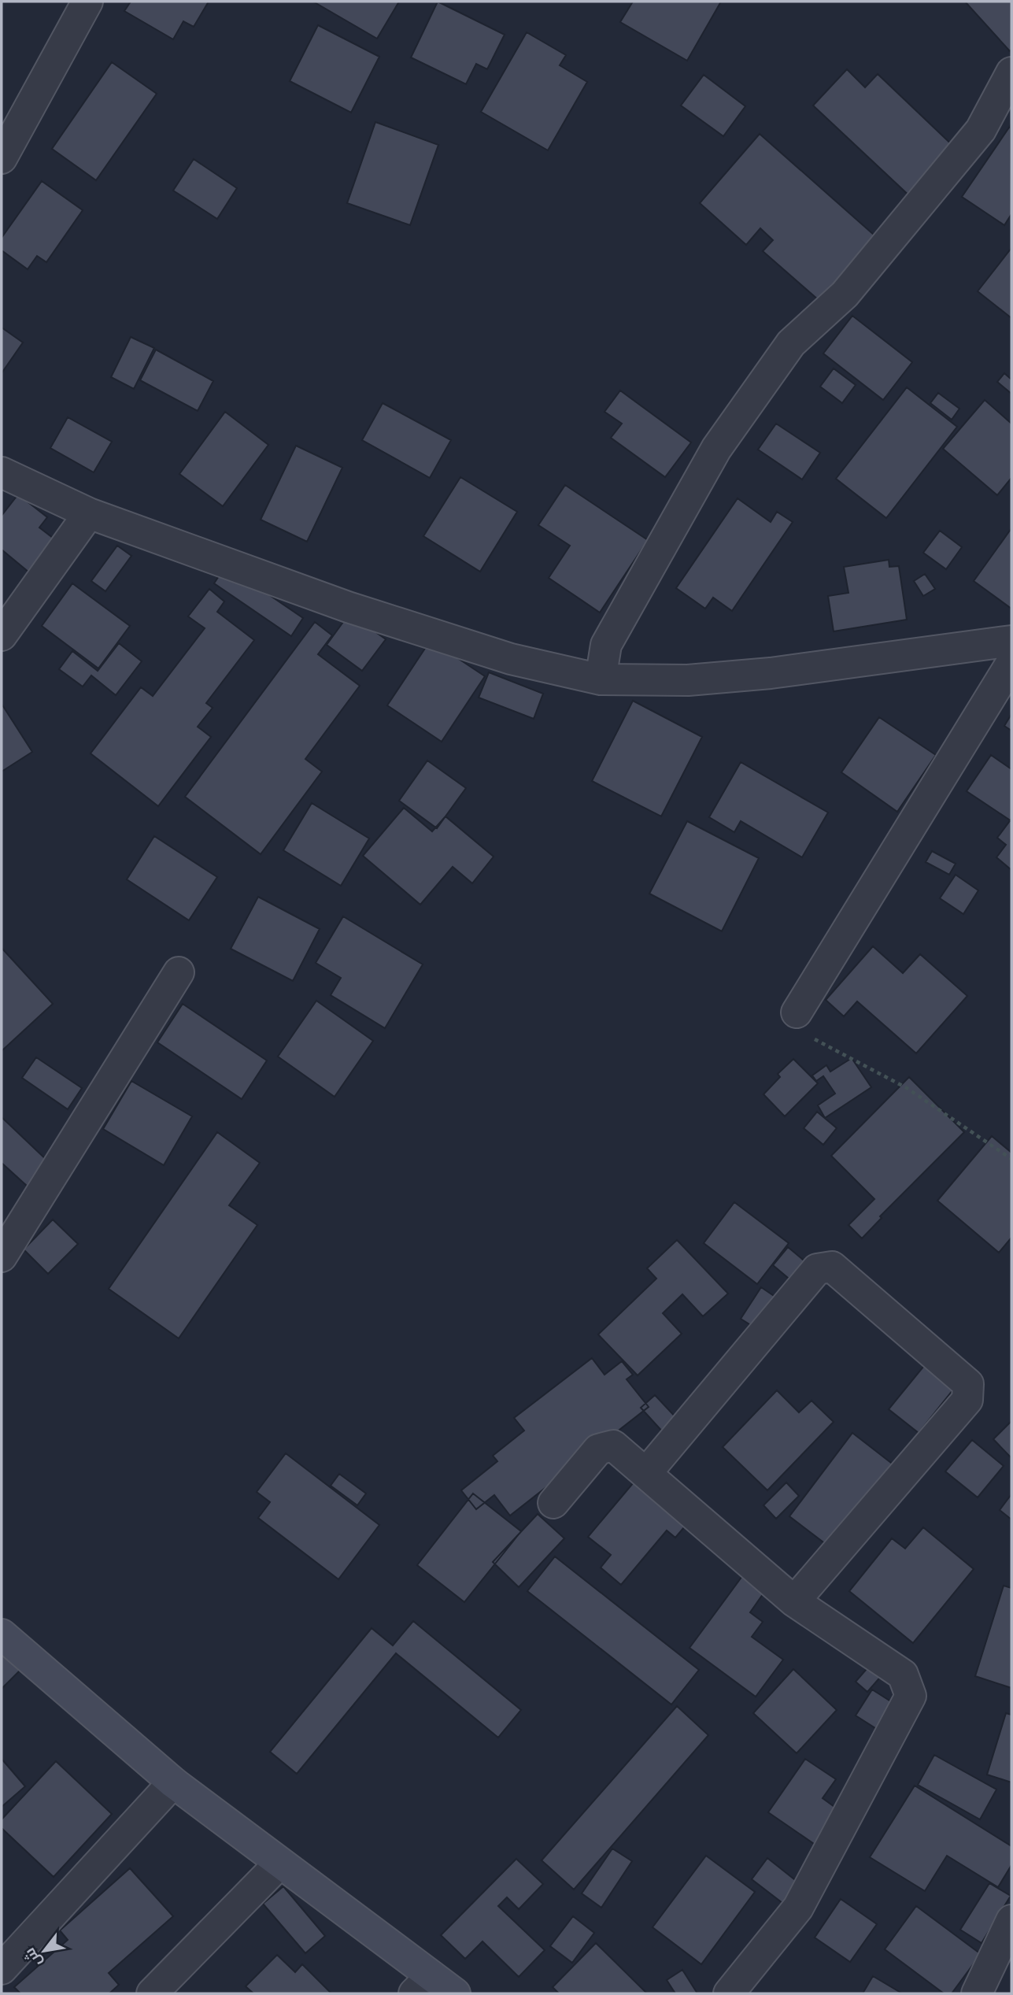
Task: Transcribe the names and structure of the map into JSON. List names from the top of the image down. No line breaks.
{"north":"bottom left"}
